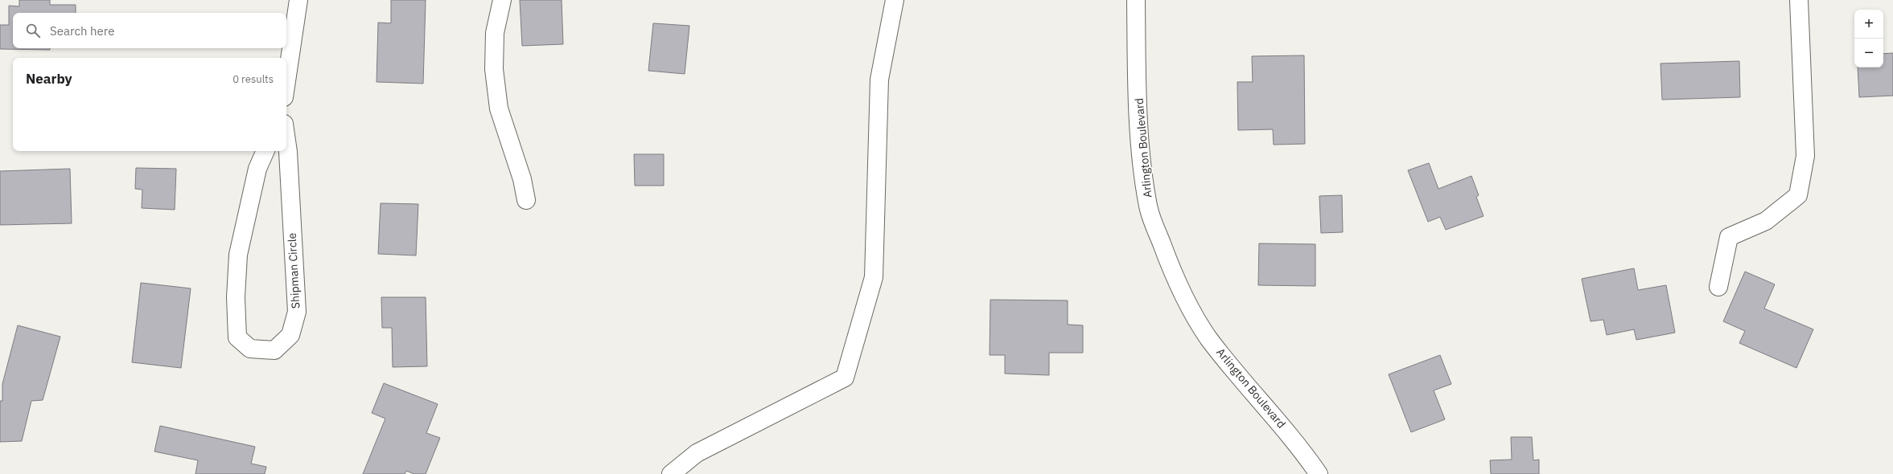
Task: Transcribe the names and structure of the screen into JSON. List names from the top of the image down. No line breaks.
{"streets":{"street":["Arlington Boulevard","Shipman Circle"]},"page":{"map_buttons":["+","−"],"search":"Search here","heading":["Nearby","0 results"]}}
